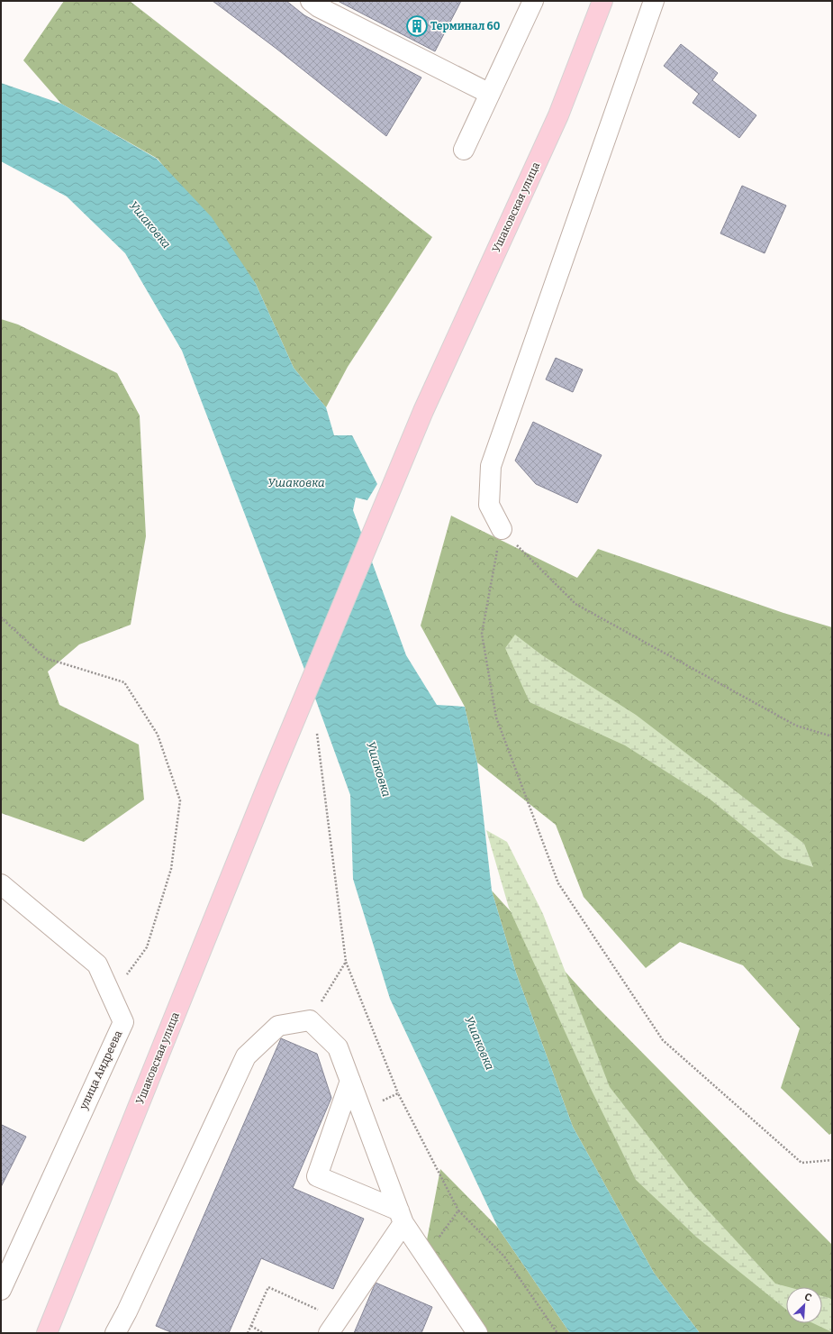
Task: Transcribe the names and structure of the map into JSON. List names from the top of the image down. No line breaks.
{"streets":{"main road":["Ушаковская улица"],"street":["улица Андреева"]},"water":["Ушаковка"],"places":{"building":["Терминал 60"]},"north":"top right"}
